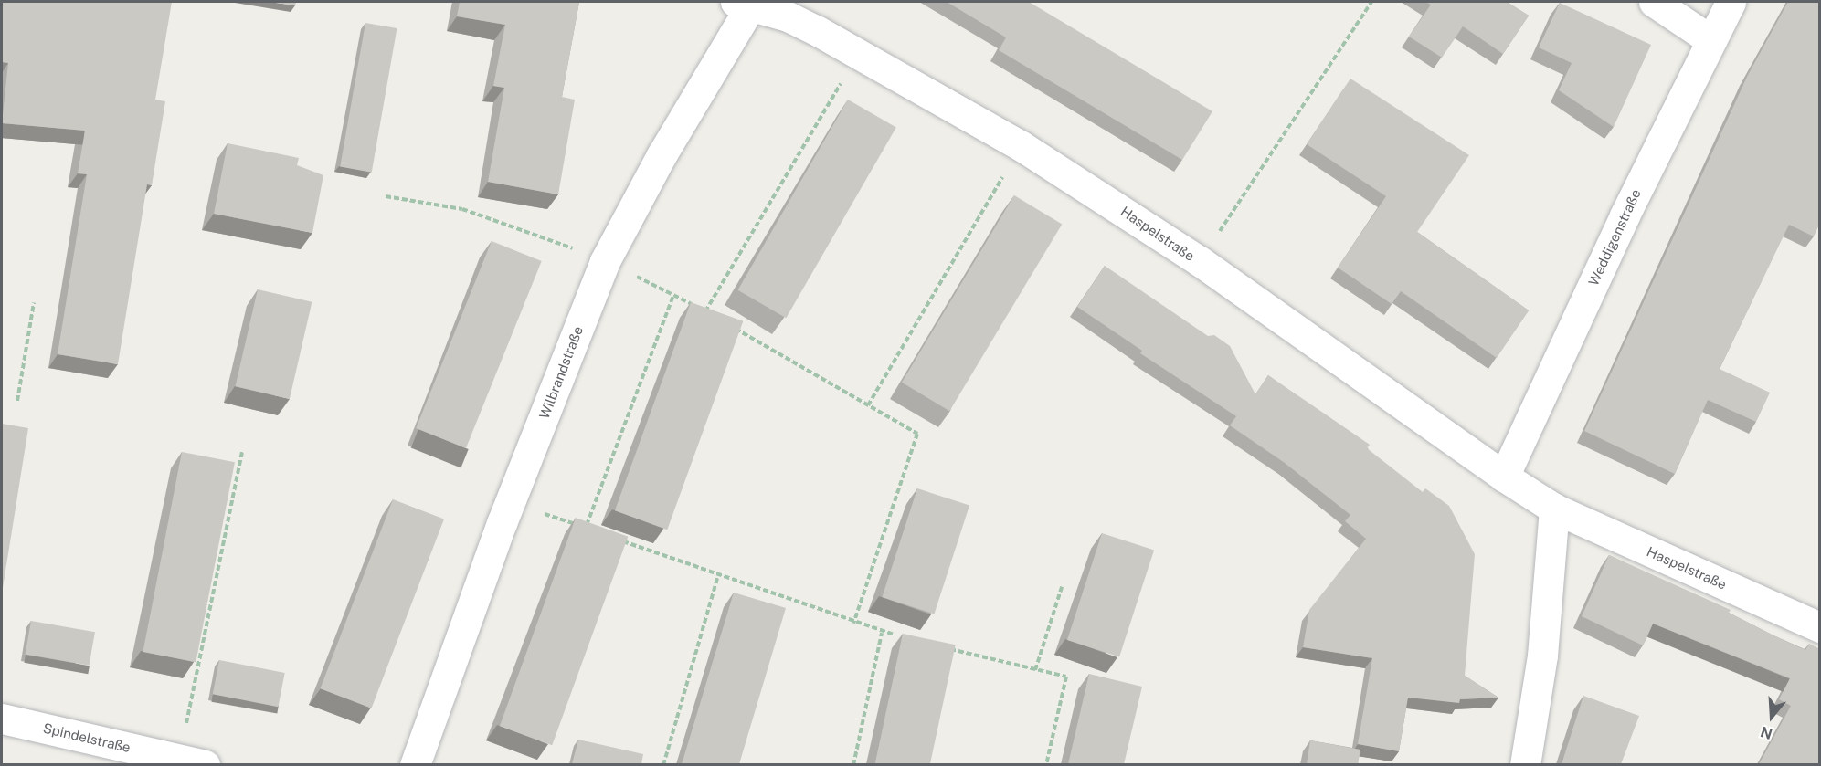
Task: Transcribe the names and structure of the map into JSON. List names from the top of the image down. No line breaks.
{"streets":{"street":["Haspelstraße","Weddigenstraße","Wilbrandstraße","Spindelstraße"]},"crossings":[["Haspelstraße","Weddigenstraße"],["Haspelstraße","Wilbrandstraße"]],"north":"bottom"}
